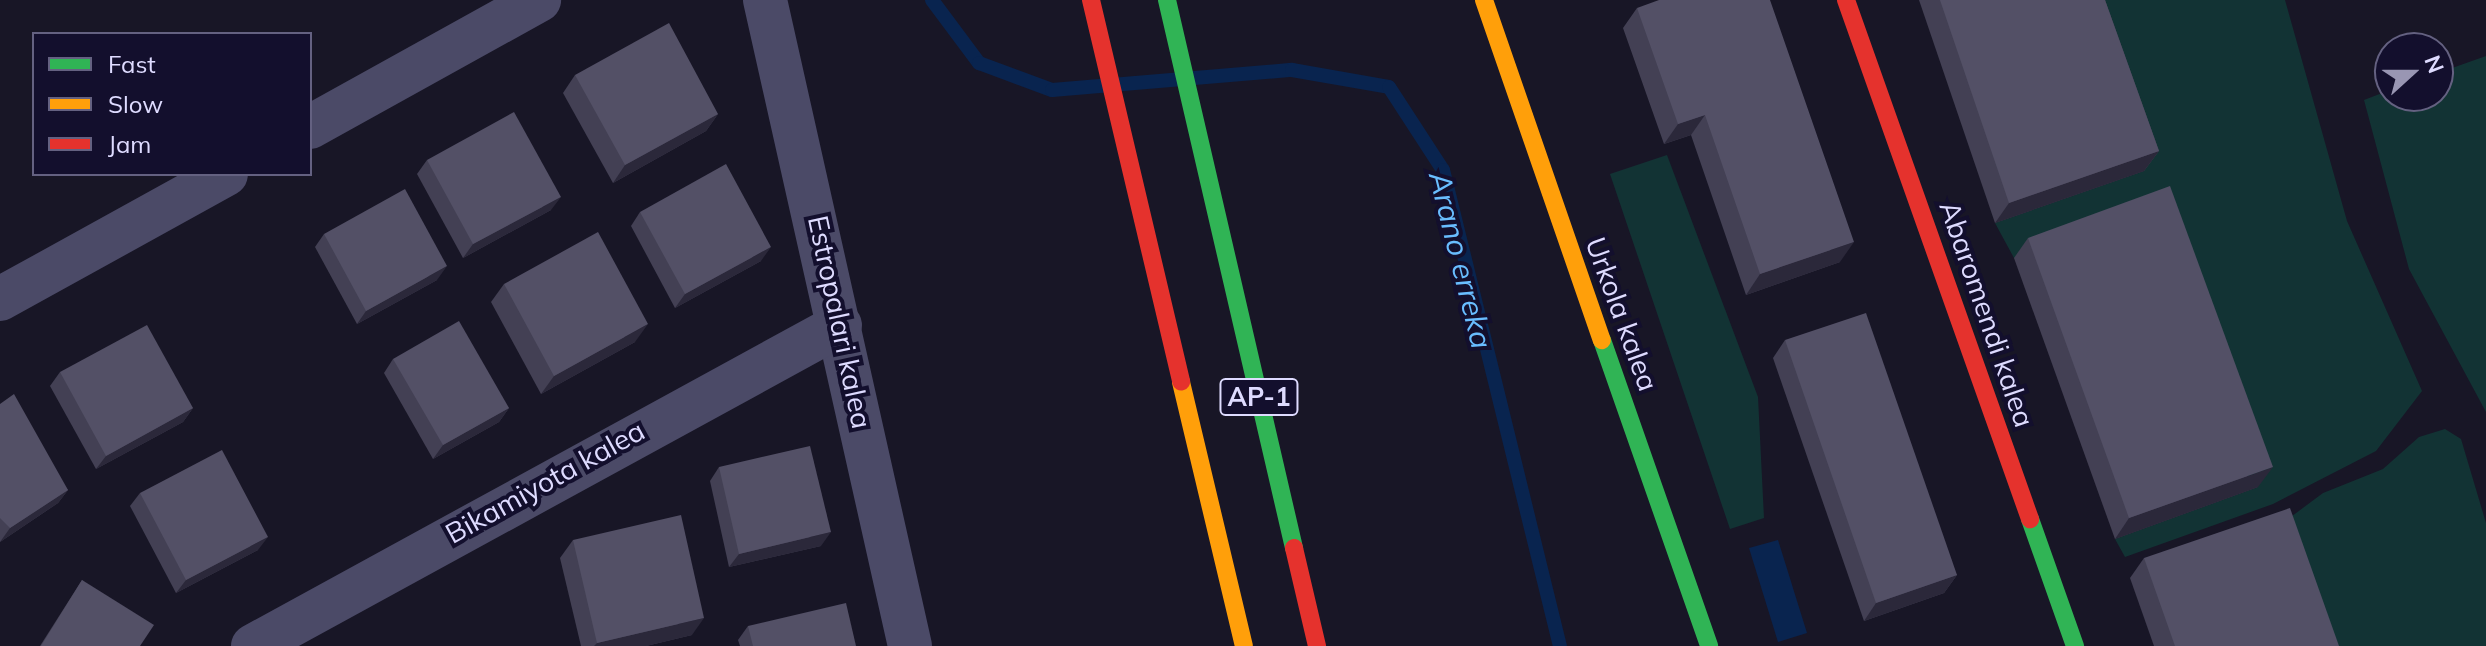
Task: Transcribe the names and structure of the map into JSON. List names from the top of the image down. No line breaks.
{"streets":{"main road":["Urkola kalea","Abaromendi kalea","AP-1"],"street":["Estropalari kalea","Bikamiyota kalea"]},"crossings":[["Estropalari kalea","Bikamiyota kalea"]],"water":["Arano erreka"],"legend":["Fast","Slow","Jam"],"north":"right"}
